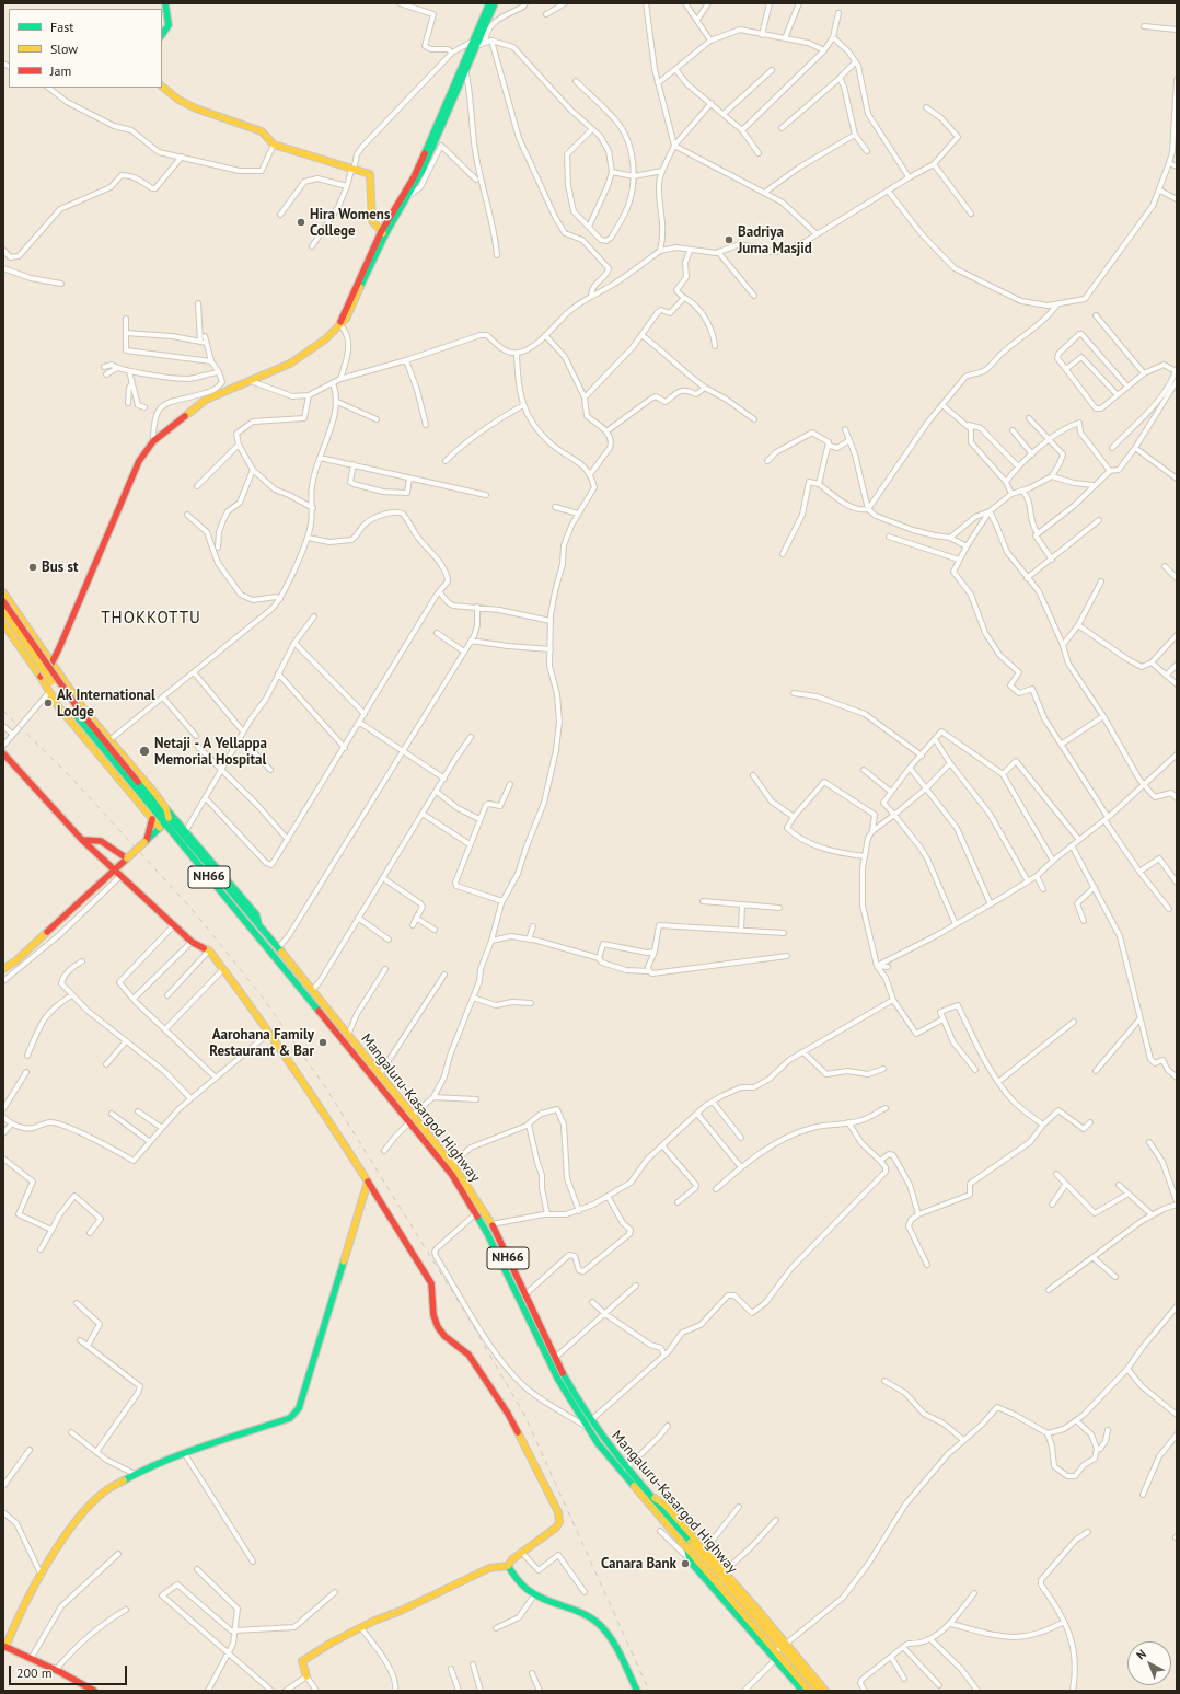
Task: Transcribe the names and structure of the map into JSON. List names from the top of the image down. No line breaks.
{"streets":{"main road":["NH66","Mangaluru-Kasargod Highway"]},"districts":["THOKKOTTU"],"places":["Hira Womens College","Badriya Juma Masjid","Bus st","Ak International Lodge","Netaji - A Yellappa Memorial Hospital","Aarohana Family Restaurant & Bar","Canara Bank"],"legend":["Fast","Slow","Jam"],"scale_bar":"200 m","north":"top left"}
